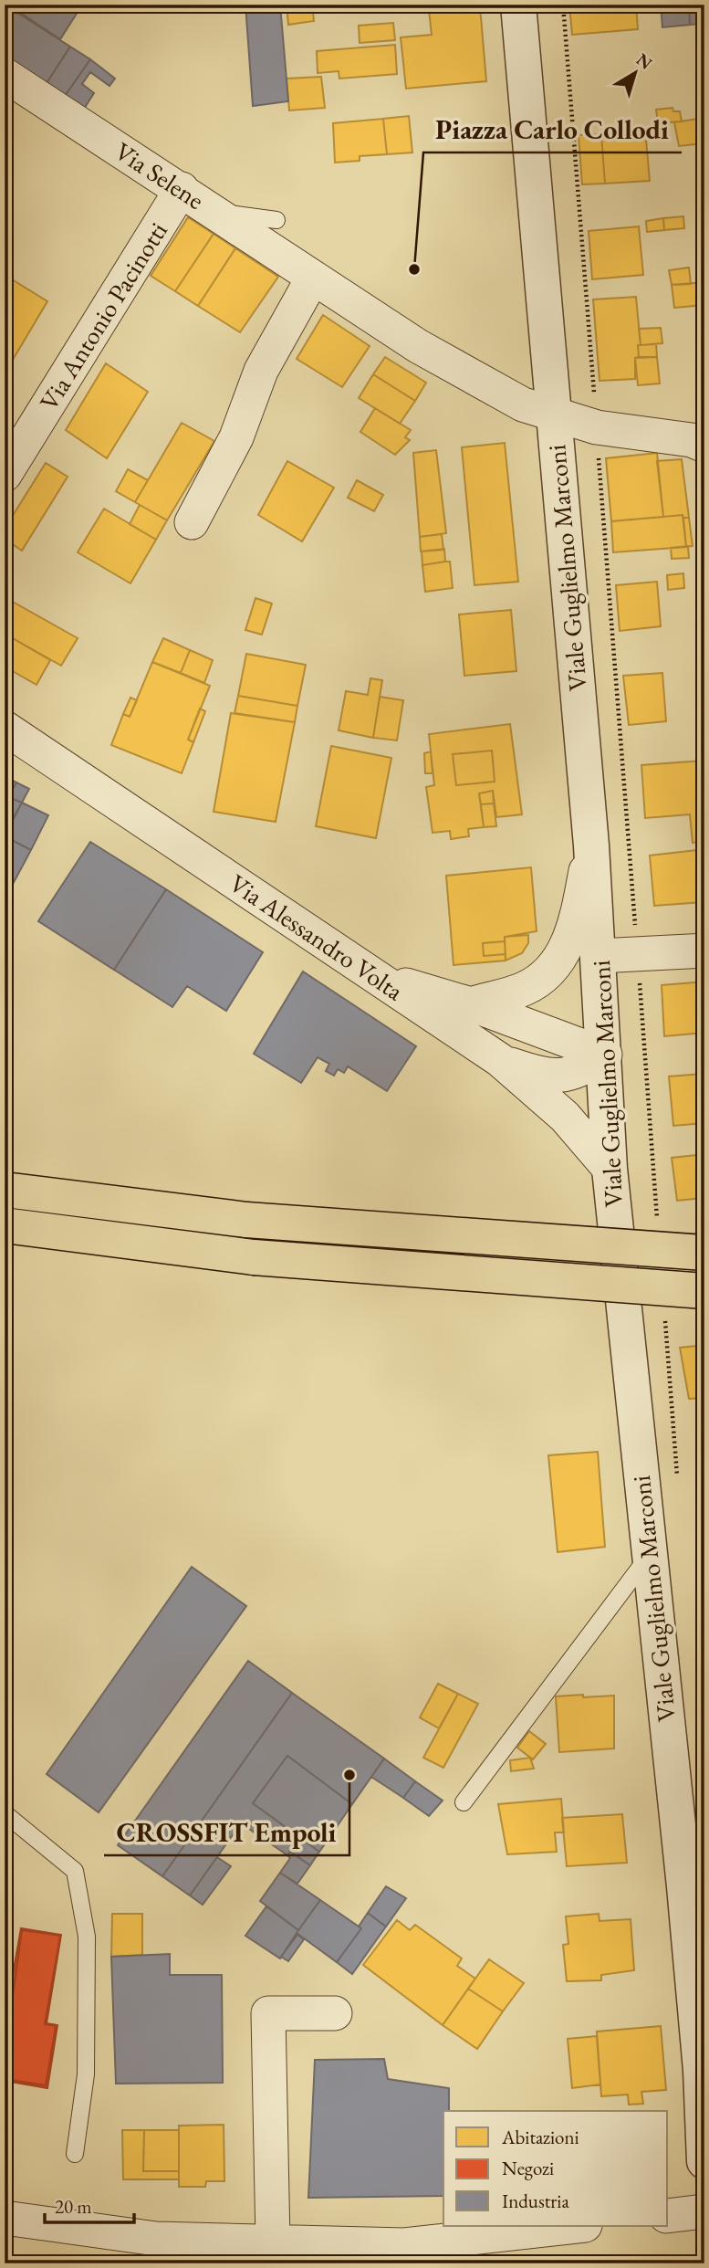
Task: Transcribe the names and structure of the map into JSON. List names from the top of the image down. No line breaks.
{"streets":{"street":["Via Selene","Via Antonio Pacinotti","Viale Guglielmo Marconi","Via Alessandro Volta"]},"crossings":[["Via Selene","Via Antonio Pacinotti"],["Via Selene","Viale Guglielmo Marconi"],["Viale Guglielmo Marconi","Via Alessandro Volta"]],"places":["Piazza Carlo Collodi","CROSSFIT Empoli"],"legend":["Abitazioni","Negozi","Industria"],"scale_bar":"20 m","north":"top right"}
